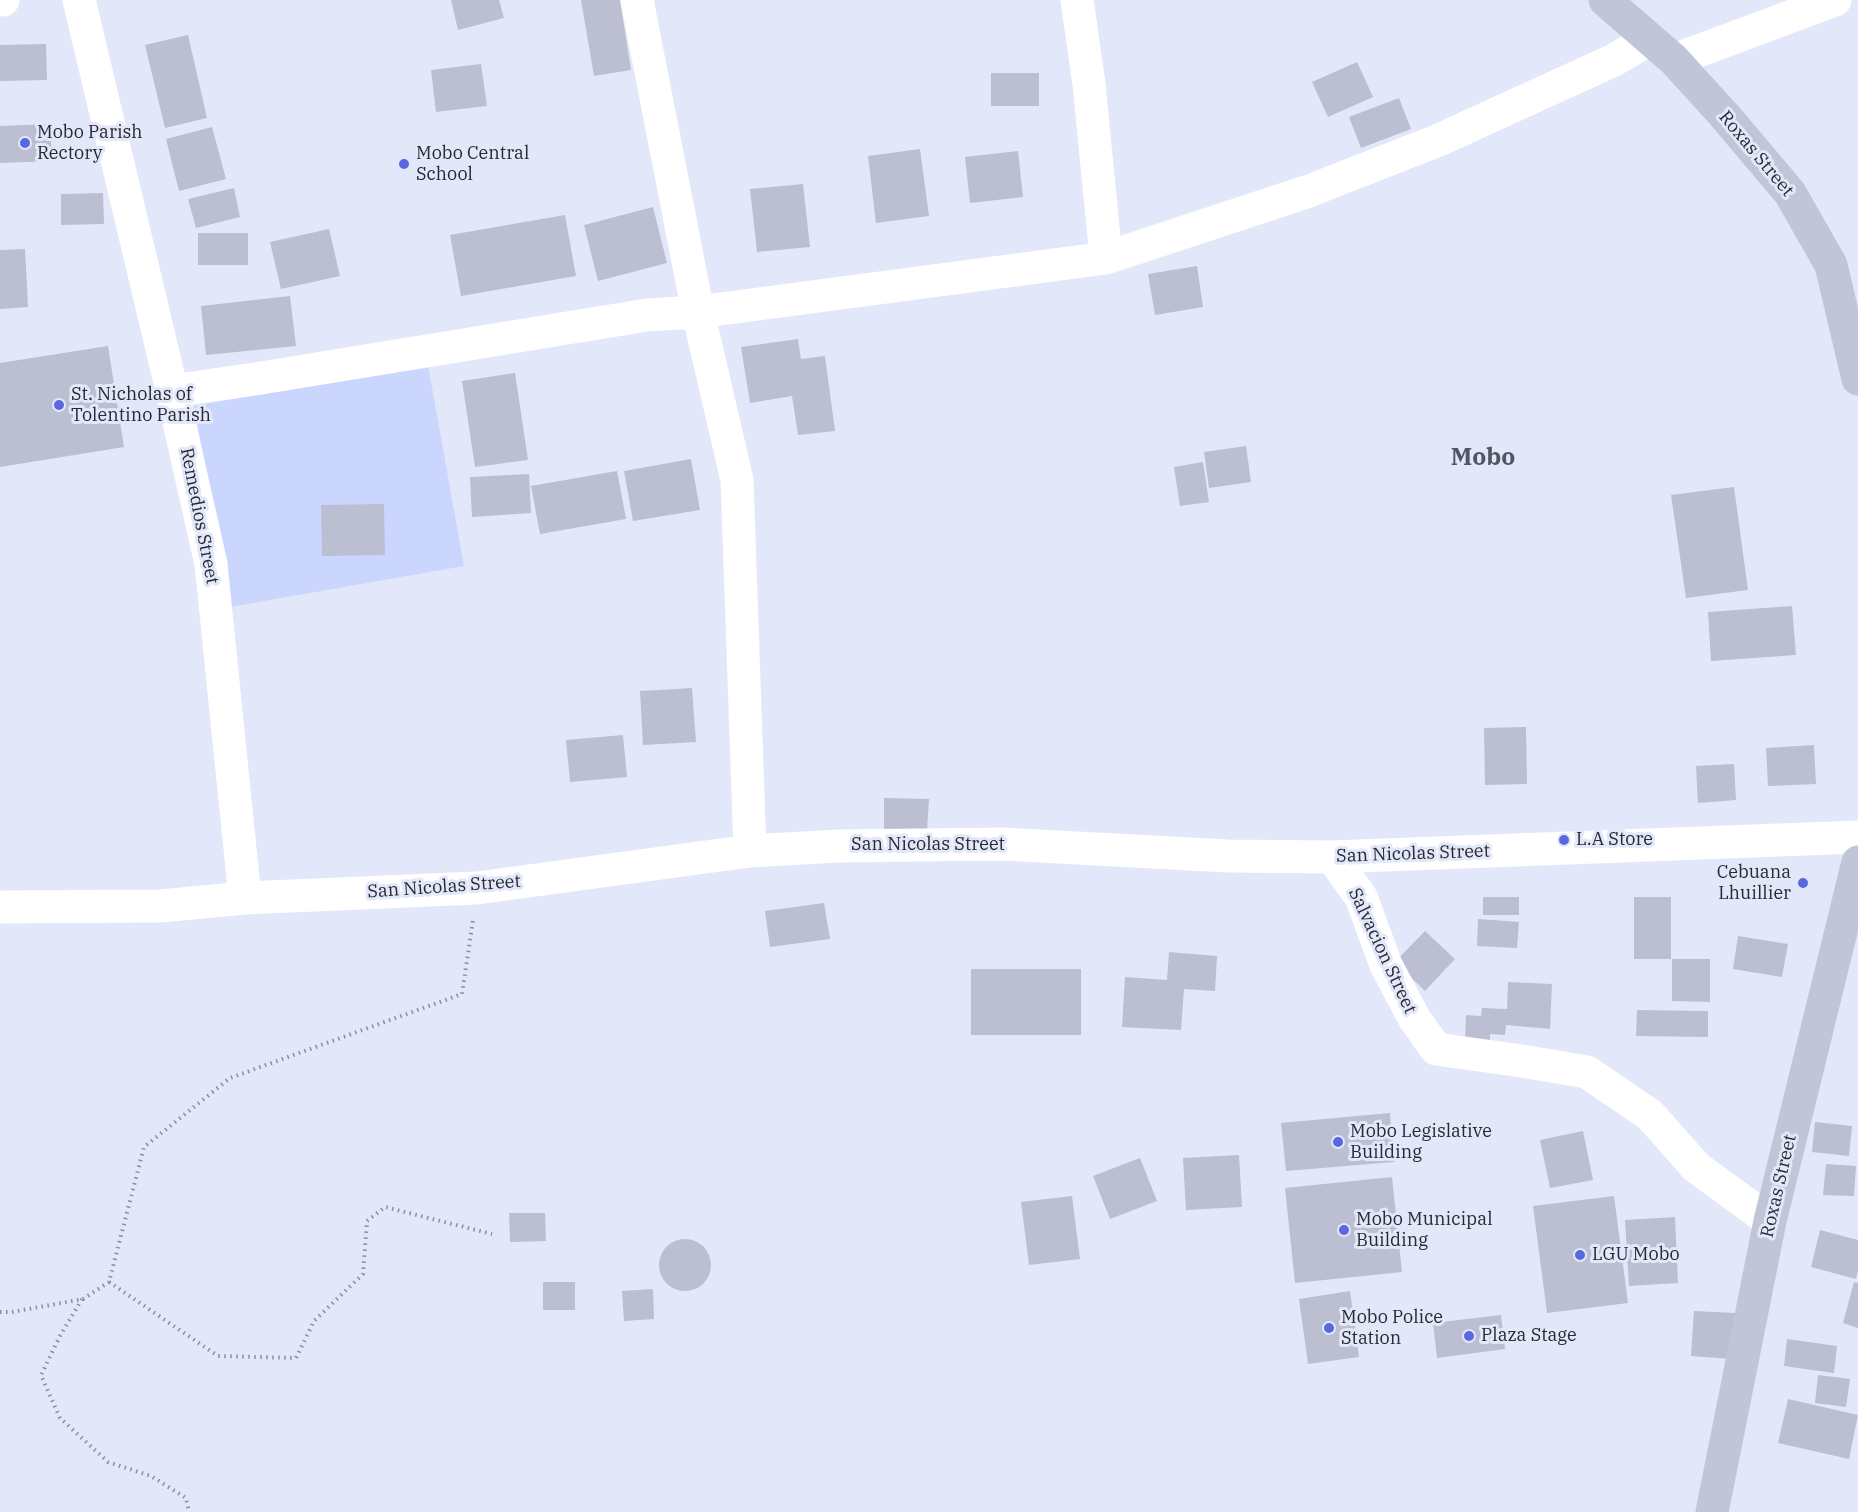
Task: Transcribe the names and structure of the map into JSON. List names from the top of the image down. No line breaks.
{"streets":{"main road":["Roxas Street"],"street":["Remedios Street","San Nicolas Street","Salvacion Street"]},"crossings":[["Roxas Street","Salvacion Street"],["Remedios Street","San Nicolas Street"],["San Nicolas Street","Salvacion Street"]],"districts":["Mobo"],"places":["Mobo Parish Rectory","Mobo Central School","St. Nicholas of Tolentino Parish","L.A Store","Cebuana Lhuillier","Mobo Legislative Building","Mobo Municipal Building","LGU Mobo","Mobo Police Station","Plaza Stage"]}
